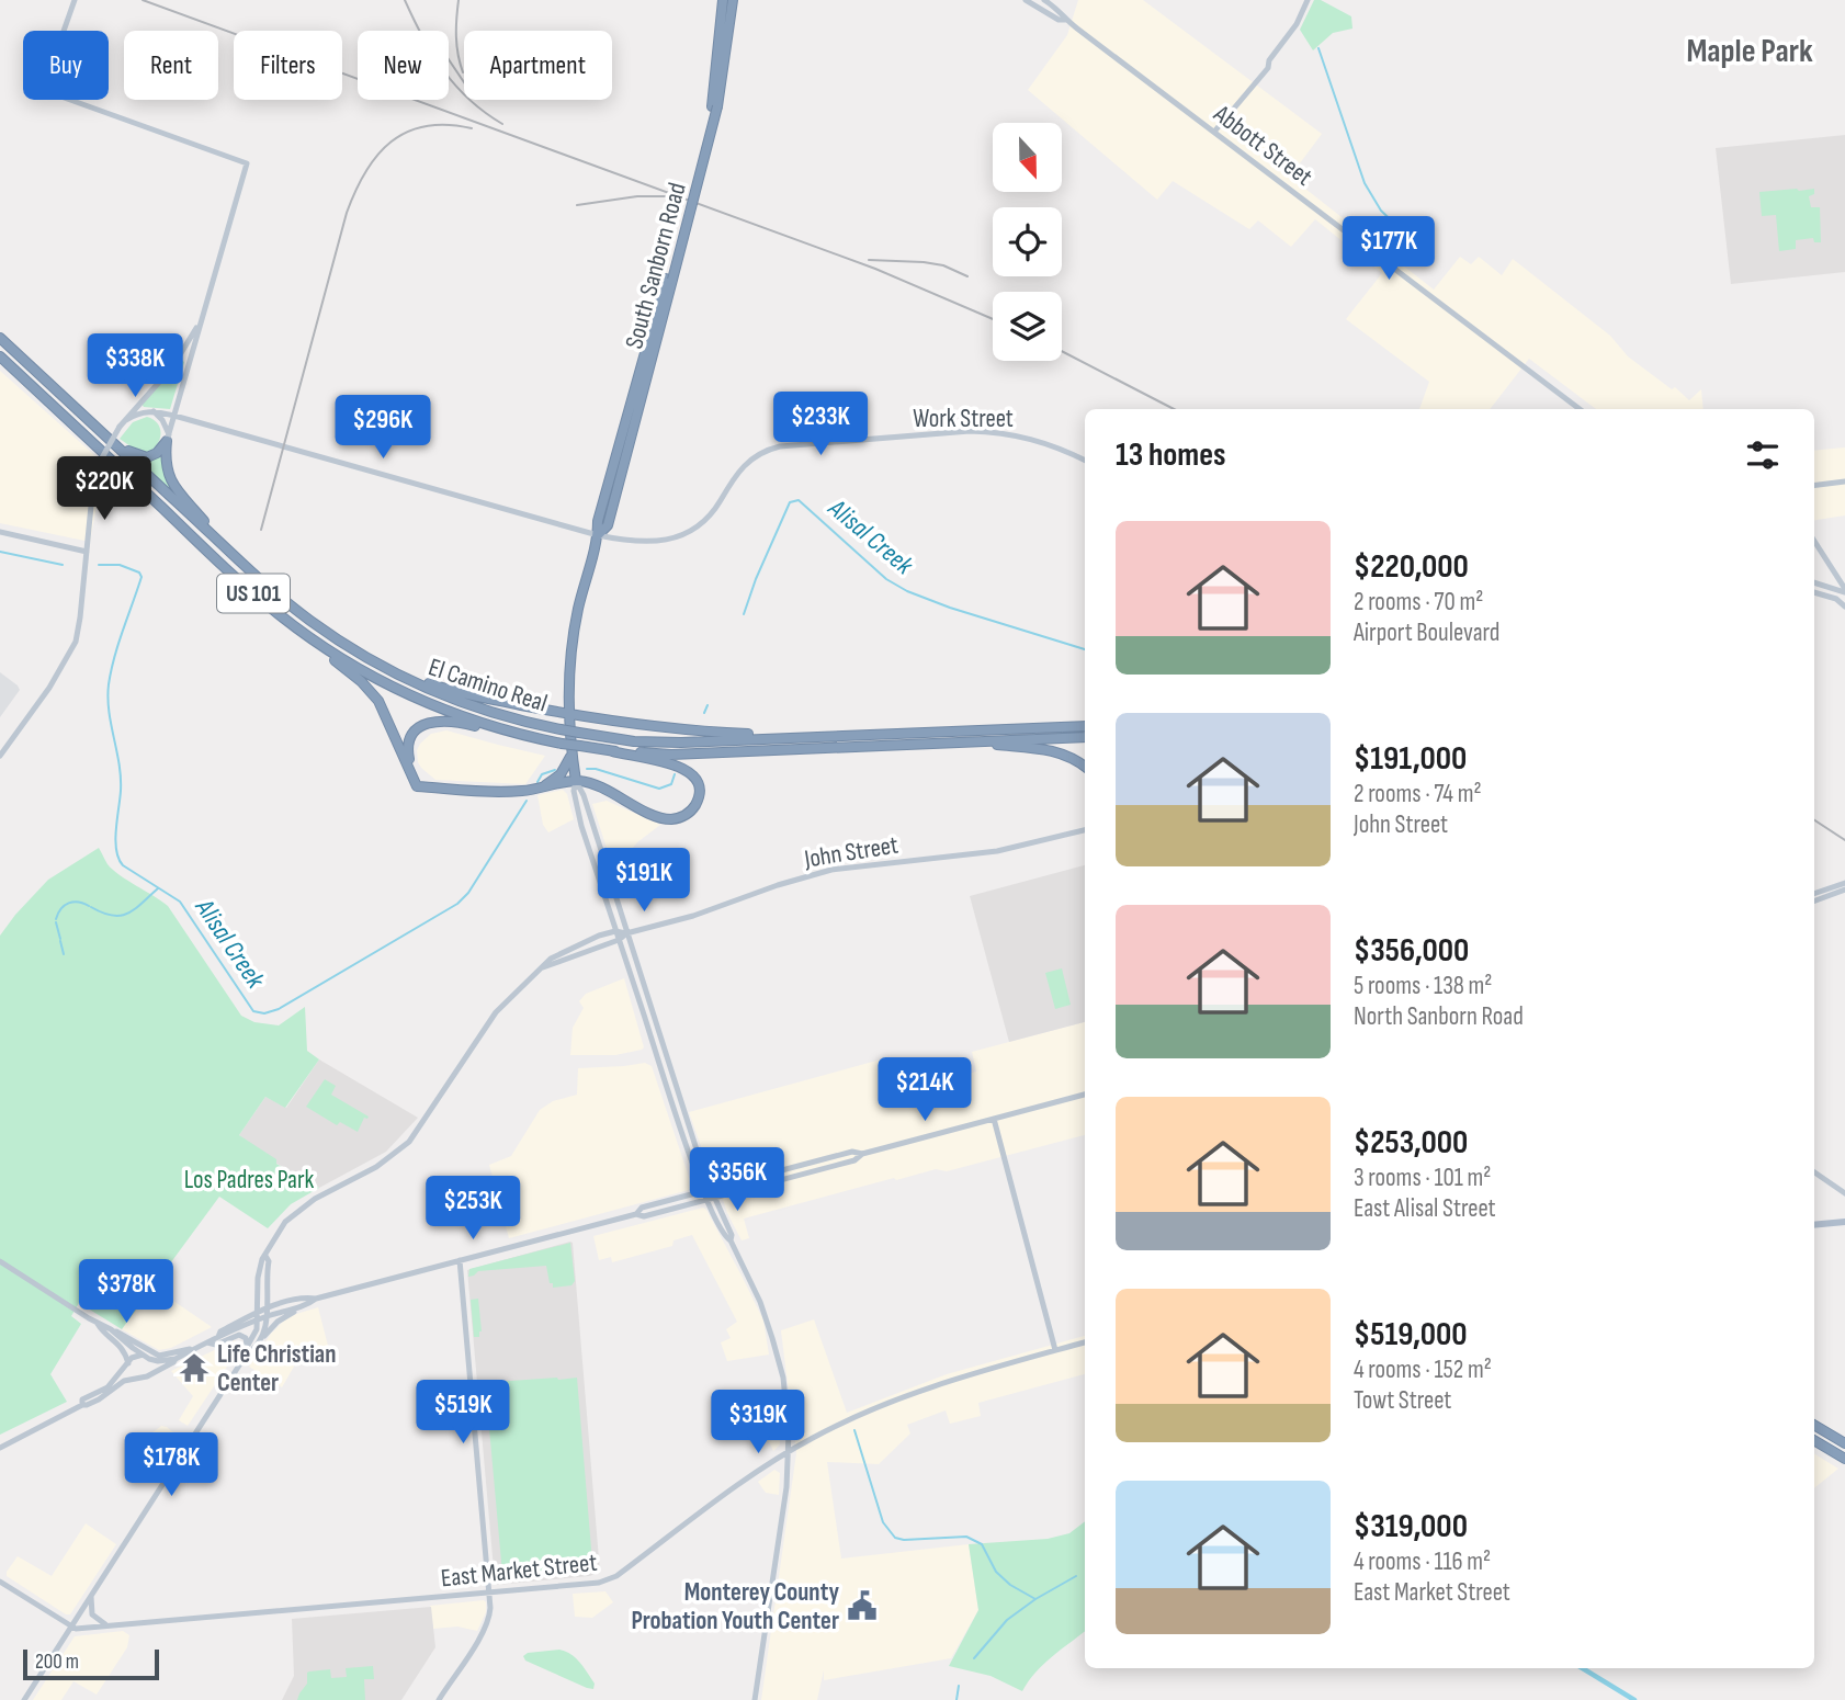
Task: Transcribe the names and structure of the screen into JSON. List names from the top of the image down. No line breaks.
{"streets":{"highway":["South Sanborn Road","US 101","El Camino Real"],"main road":["Abbott Street","Work Street","John Street","East Market Street"]},"crossings":[["South Sanborn Road","Work Street"],["South Sanborn Road","John Street"]],"districts":["Maple Park"],"water":["Alisal Creek"],"parks":["Los Padres Park"],"places":{"temple":["Life Christian Center"],"public building":["Monterey County Probation Youth Center"]},"scale_bar":"200 m","north":"bottom","page":{"chip":["Buy","Rent","Filters","New","Apartment"],"price":["$177K","$338K","$233K","$296K","$220K","$191K","$214K","$356K","$253K","$378K","$519K","$319K","$178K"],"heading":"13 homes","list":[{"name":"$220,000","note":"2 rooms · 70 m² · Airport Boulevard"},{"name":"$191,000","note":"2 rooms · 74 m² · John Street"},{"name":"$356,000","note":"5 rooms · 138 m² · North Sanborn Road"},{"name":"$253,000","note":"3 rooms · 101 m² · East Alisal Street"},{"name":"$519,000","note":"4 rooms · 152 m² · Towt Street"},{"name":"$319,000","note":"4 rooms · 116 m² · East Market Street"}],"scale":"200 m"}}
